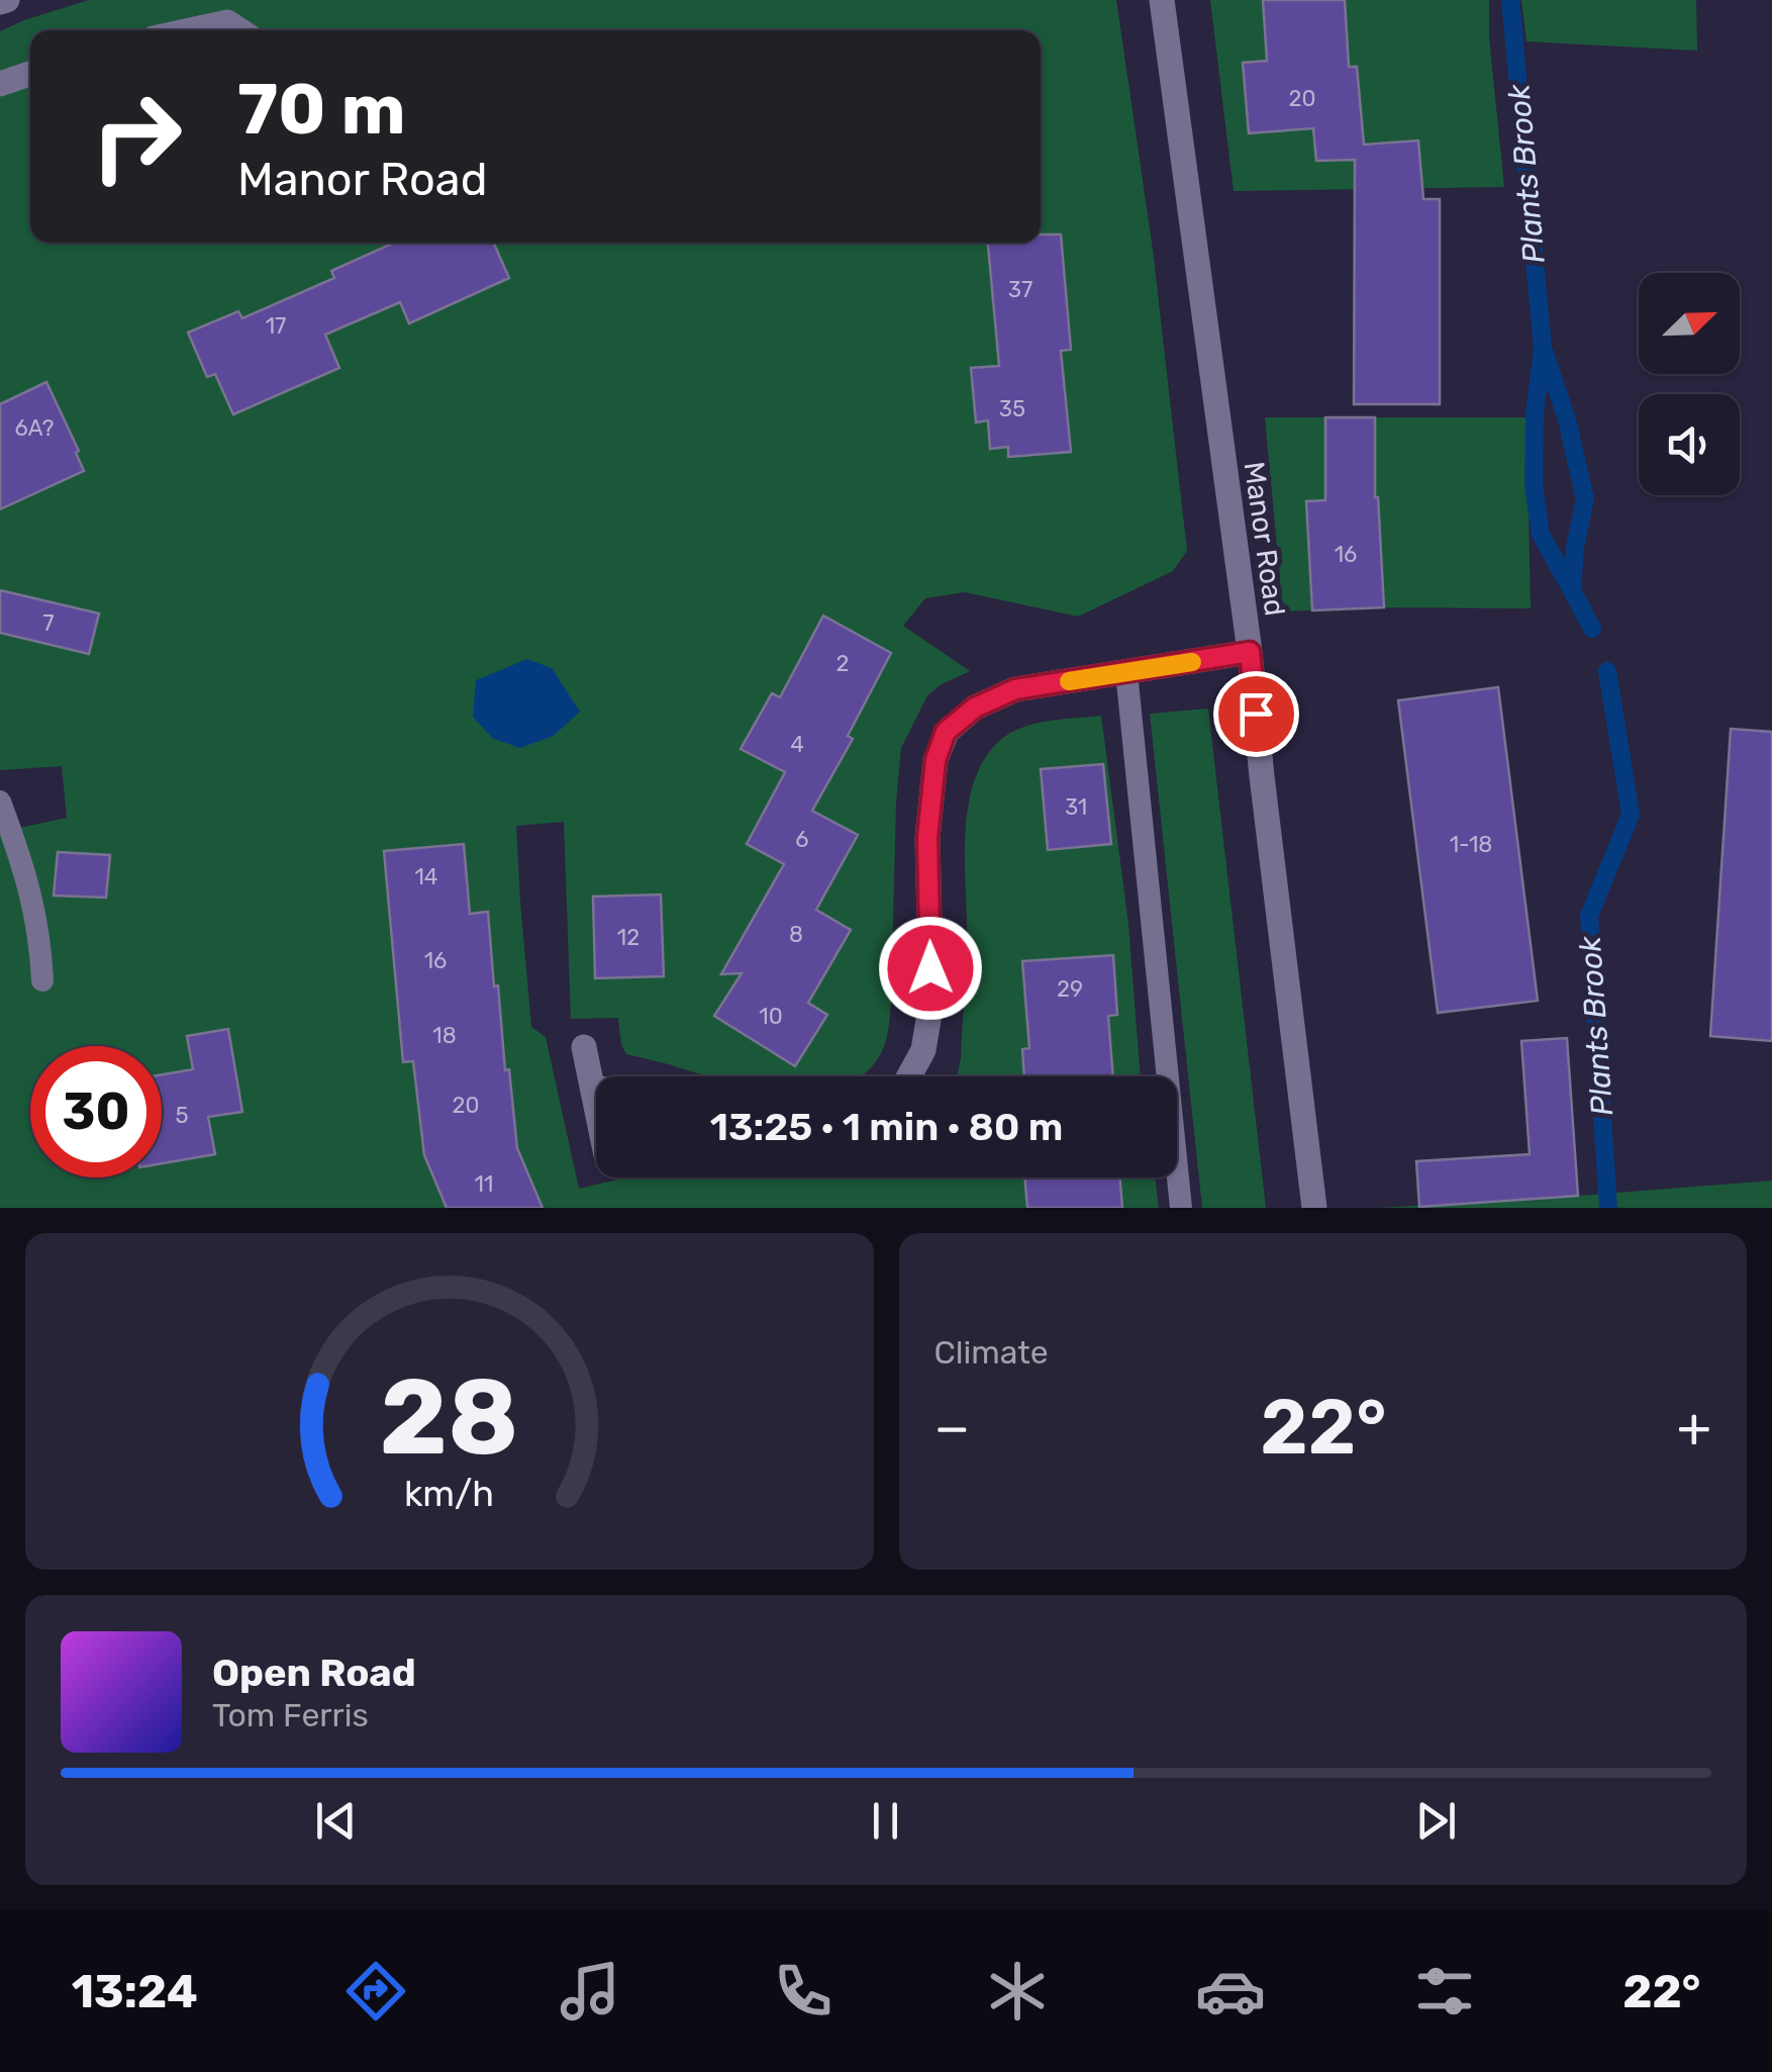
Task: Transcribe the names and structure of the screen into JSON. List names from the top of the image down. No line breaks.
{"streets":{"street":["Manor Road"]},"water":["Plants Brook"],"house_numbers":["20","37","17","35","6A?","16","7","2","4","31","6","1-18","14","8","12","16","29","10","18","20","5","11"],"north":"top right","page":{"turn":["70 m","Manor Road"],"limit":"30","trip":"13:25 · 1 min · 80 m","tile":"Climate","heat":["−","22°","+"],"song":["Open Road","Tom Ferris"],"tabs":["13:24","22°"],"gauge":["28","km/h"]}}
